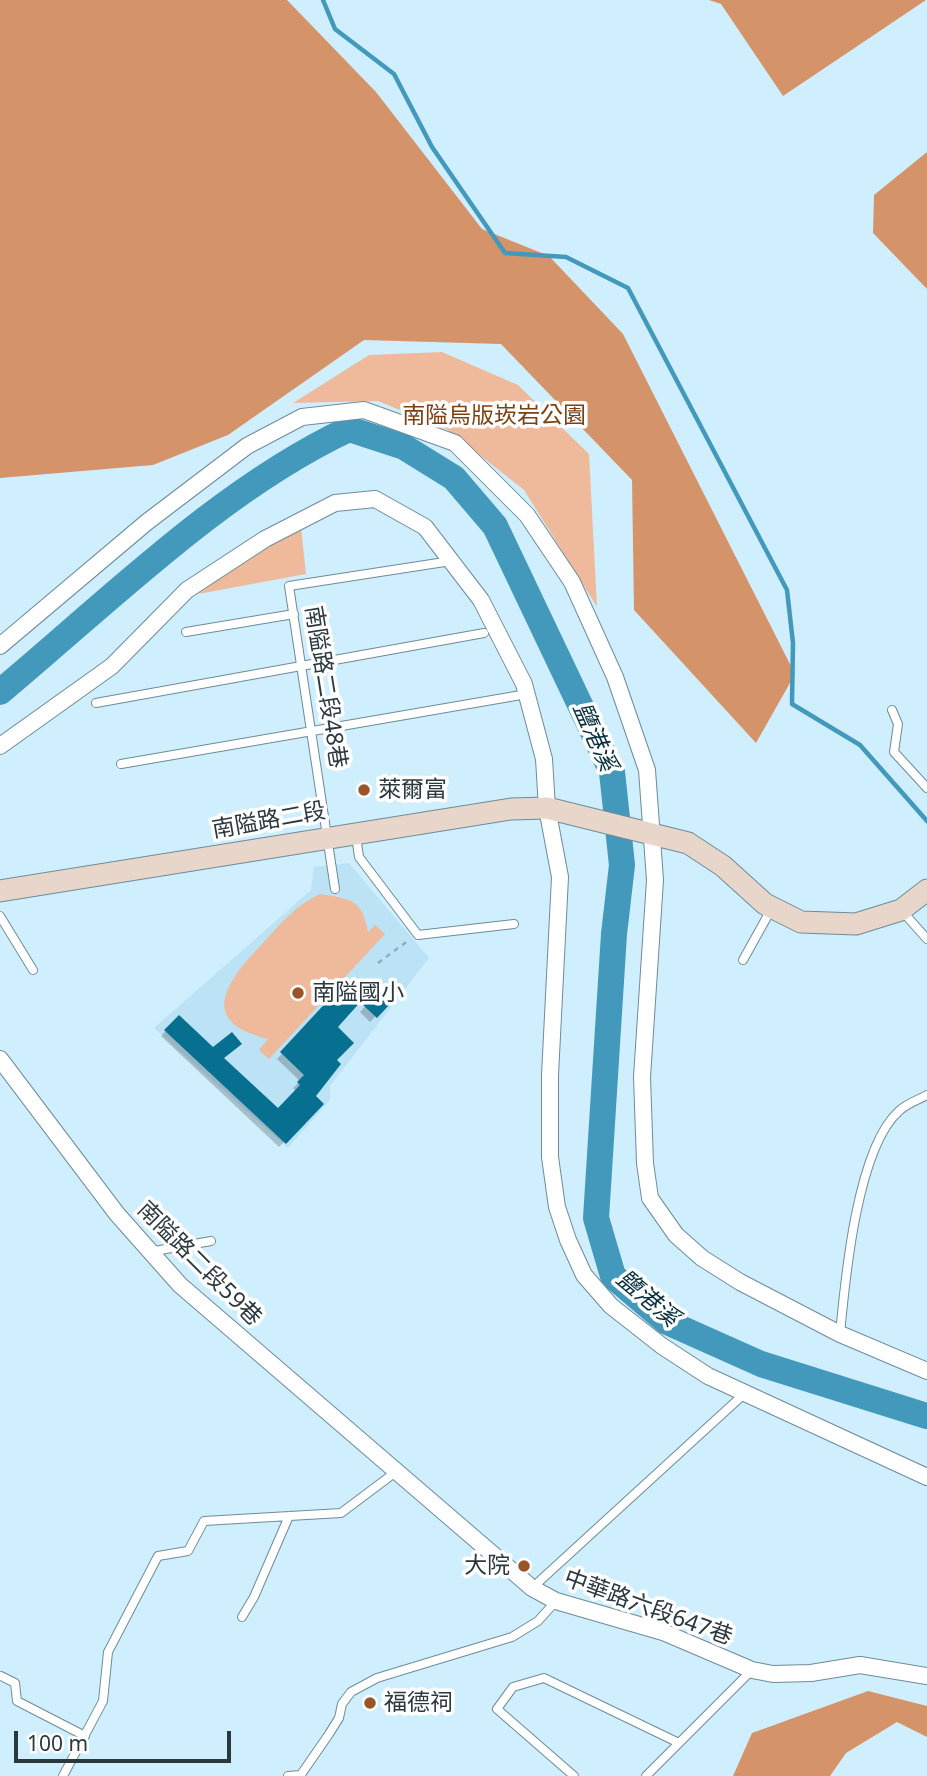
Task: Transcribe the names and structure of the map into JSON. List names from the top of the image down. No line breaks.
{"streets":{"street":["南隘路二段","南隘路二段59巷","中華路六段647巷"],"lane":["南隘路二段48巷"]},"crossings":[["南隘路二段48巷","南隘路二段"],["南隘路二段59巷","中華路六段647巷"]],"water":["鹽港溪"],"parks":["南隘烏版崁岩公園"],"places":["萊爾富","南隘國小","大院","福德祠"],"scale_bar":"100 m"}
